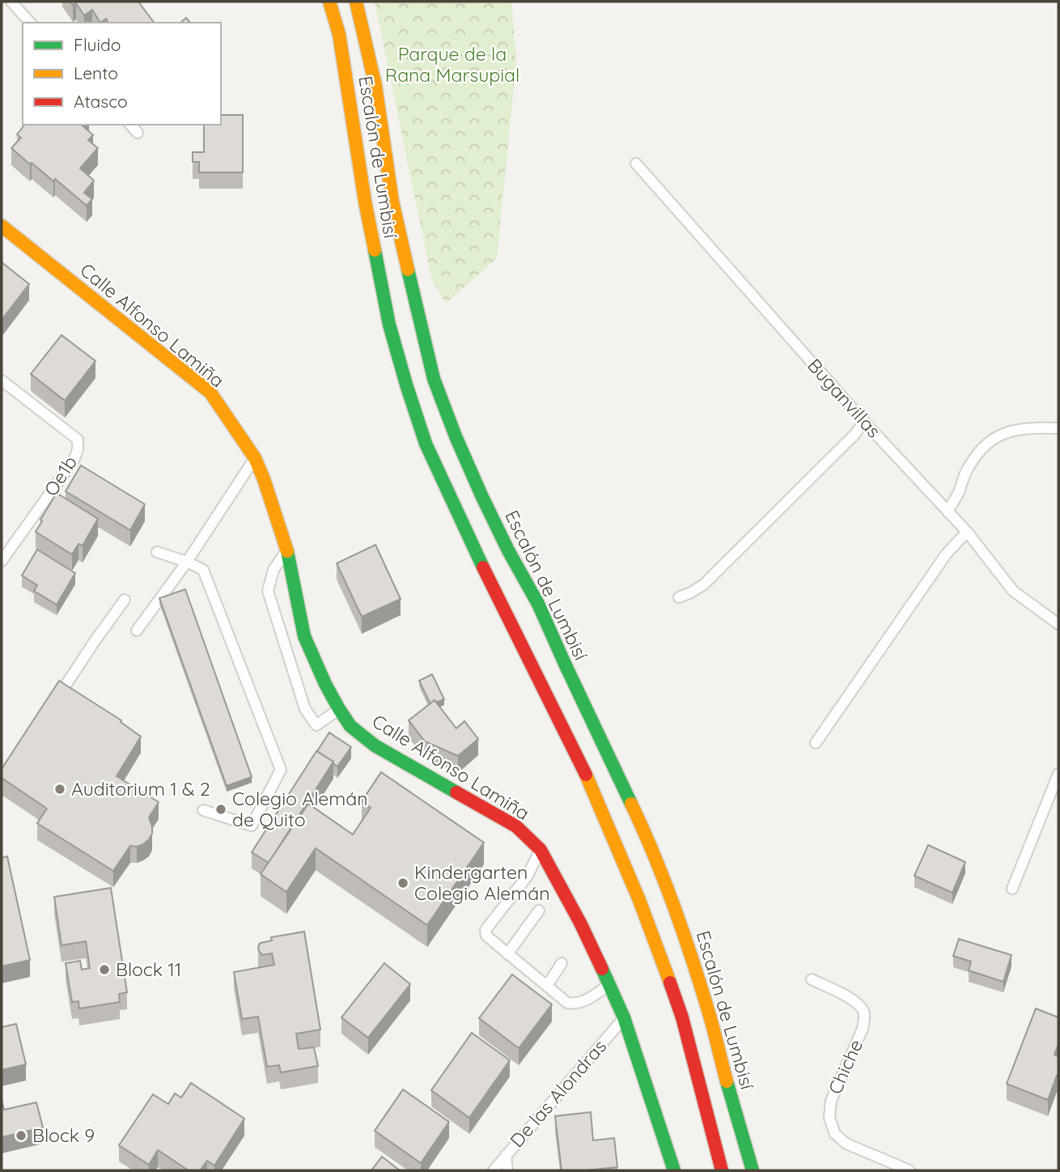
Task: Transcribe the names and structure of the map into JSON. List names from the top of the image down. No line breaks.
{"streets":{"main road":["Escalón de Lumbisí","Calle Alfonso Lamiña"],"lane":["Buganvillas","Oe1b","Chiche","De las Alondras"]},"crossings":[["Calle Alfonso Lamiña","De las Alondras"]],"parks":["Parque de la Rana Marsupial"],"places":["Auditorium 1 & 2","Colegio Alemán de Quito","Kindergarten Colegio Alemán","Block 11","Block 9"],"legend":["Fluido","Lento","Atasco"]}
